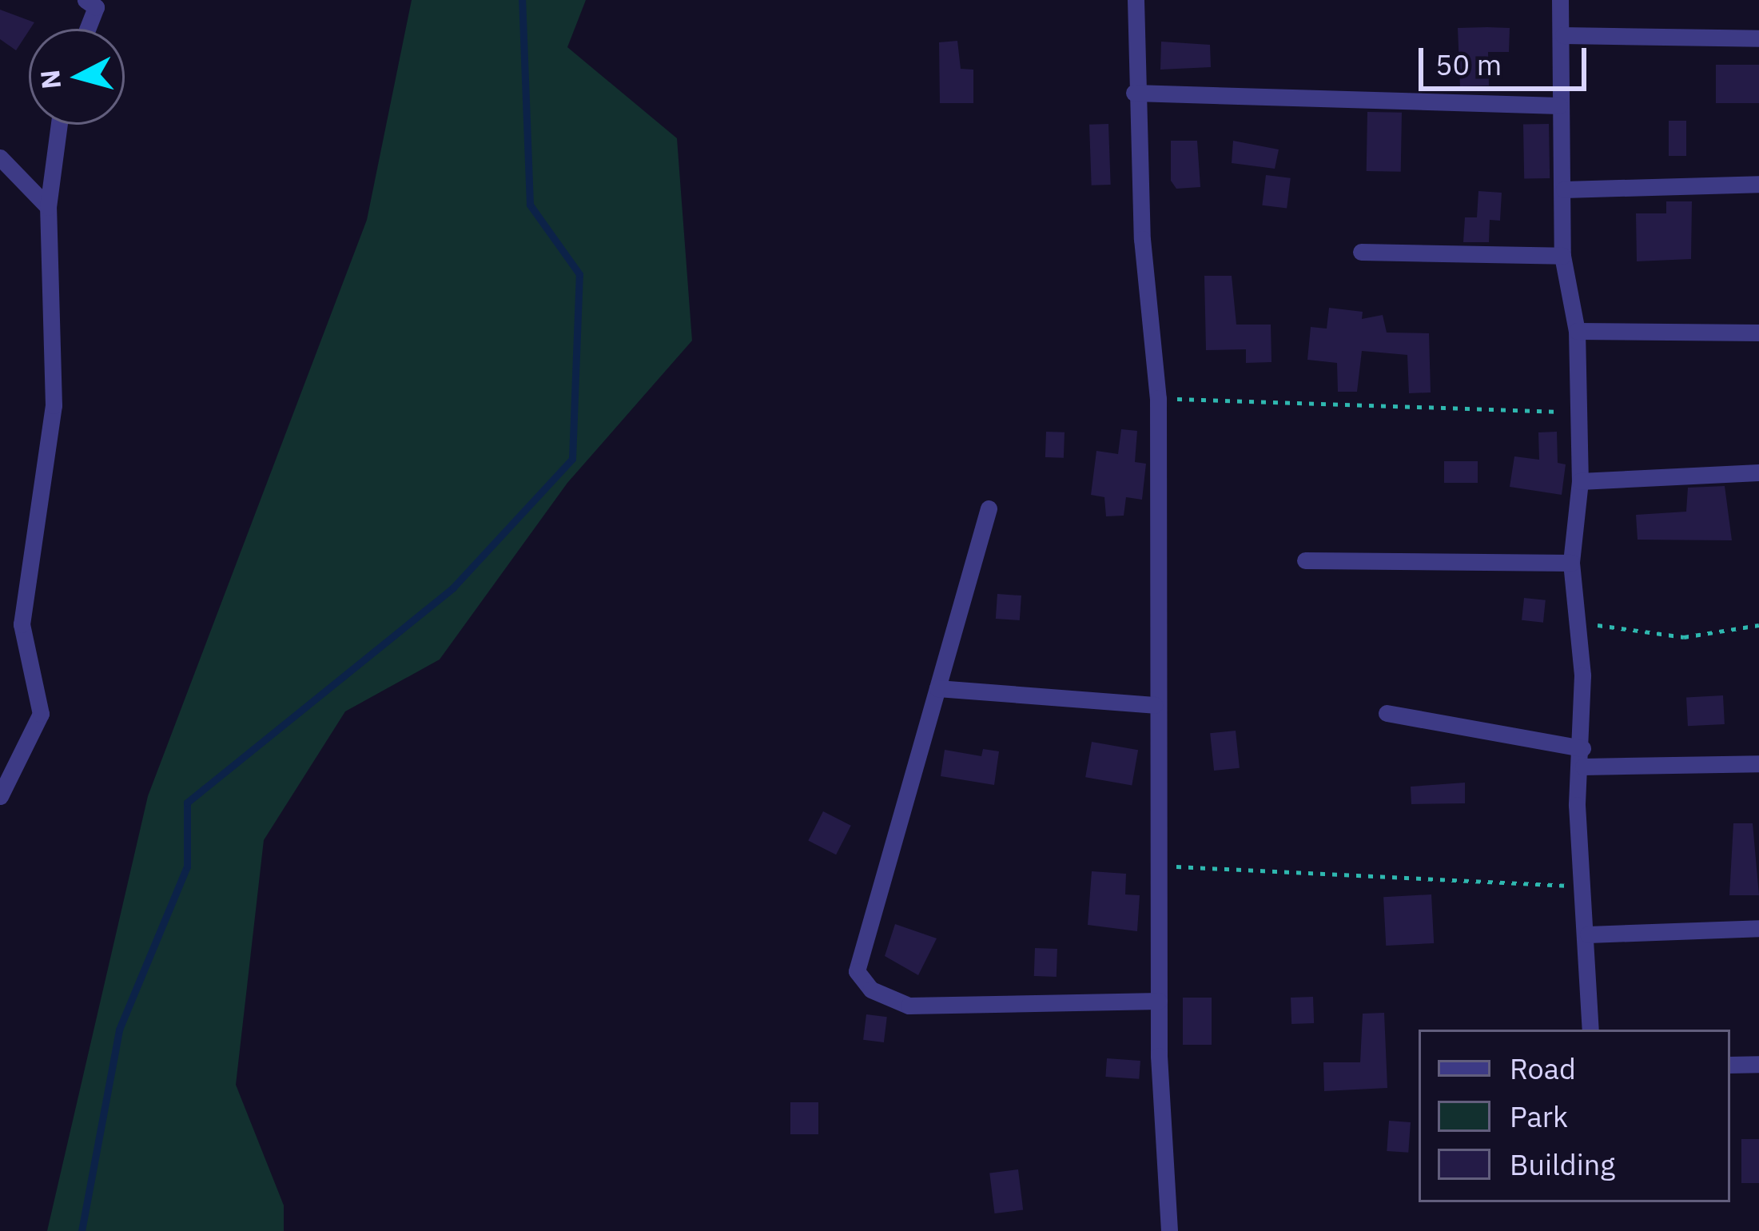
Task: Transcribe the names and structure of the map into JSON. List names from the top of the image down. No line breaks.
{"legend":["Road","Park","Building"],"scale_bar":"50 m","north":"left"}
